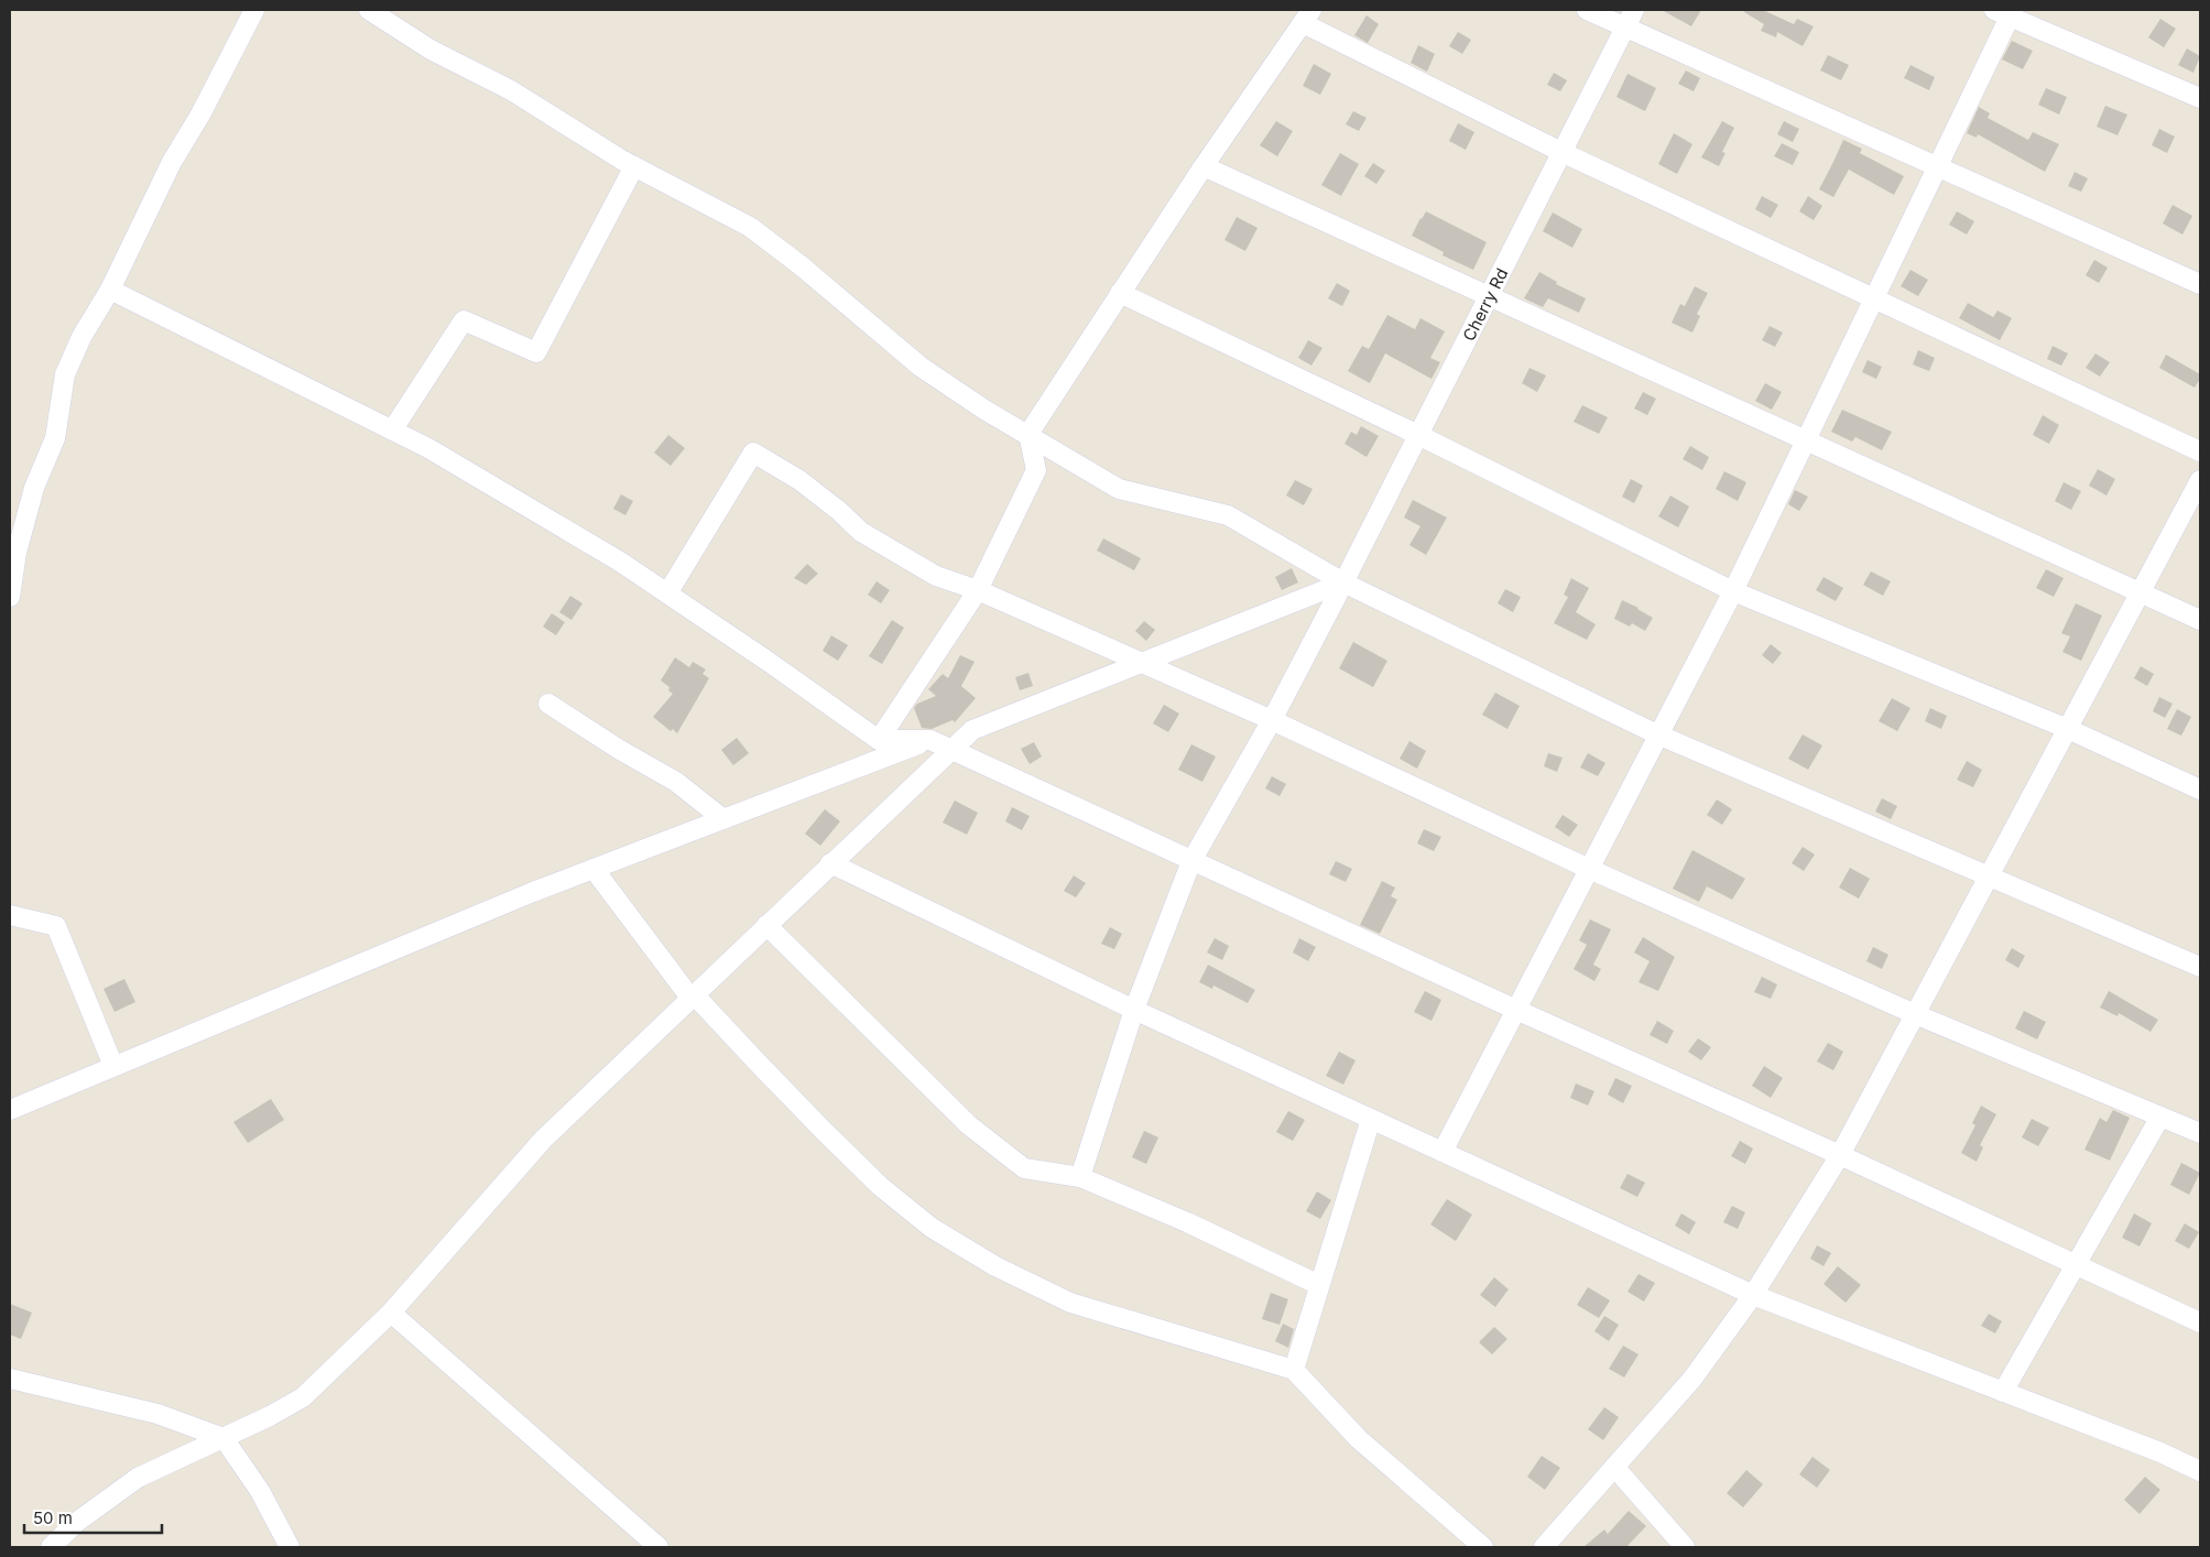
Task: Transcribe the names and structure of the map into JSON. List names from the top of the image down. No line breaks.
{"streets":{"street":["Cherry Rd"]},"scale_bar":"50 m"}
